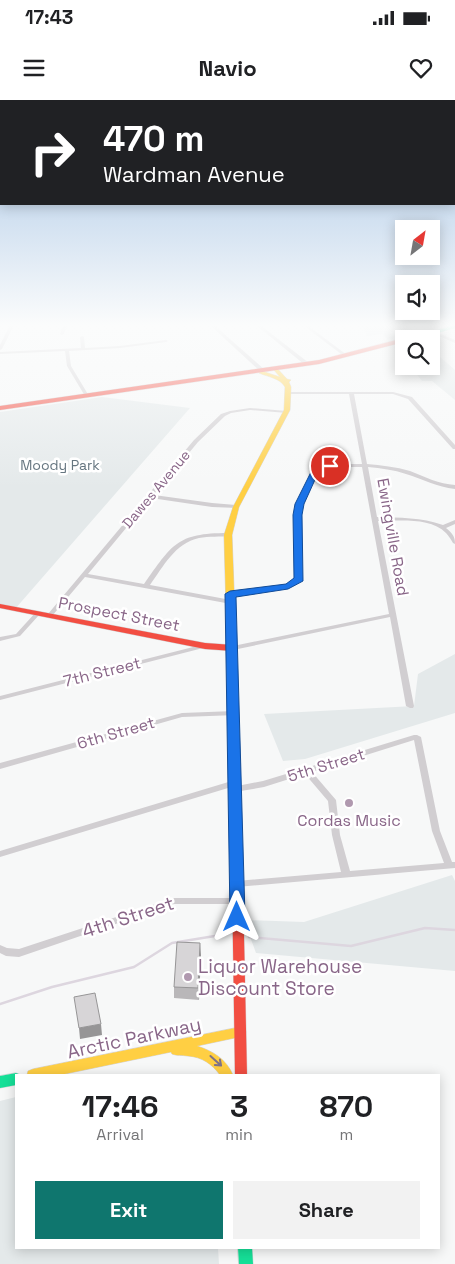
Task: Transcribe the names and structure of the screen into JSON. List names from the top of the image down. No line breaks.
{"streets":{"street":["Dawes Avenue","Ewingville Road","Prospect Street","7th Street","6th Street","5th Street","4th Street","Arctic Parkway"]},"crossings":[["Dawes Avenue","Prospect Street"],["Ewingville Road","Prospect Street"],["Prospect Street","7th Street"]],"parks":["Moody Park"],"places":["Cordas Music","Liquor Warehouse Discount Store"],"north":"top right","page":{"status":"17:43","header":"Navio","turn":["470 m","Wardman Avenue"],"eta":["17:46","Arrival","3","min","870","m"],"buttons":["Exit","Share"]}}
